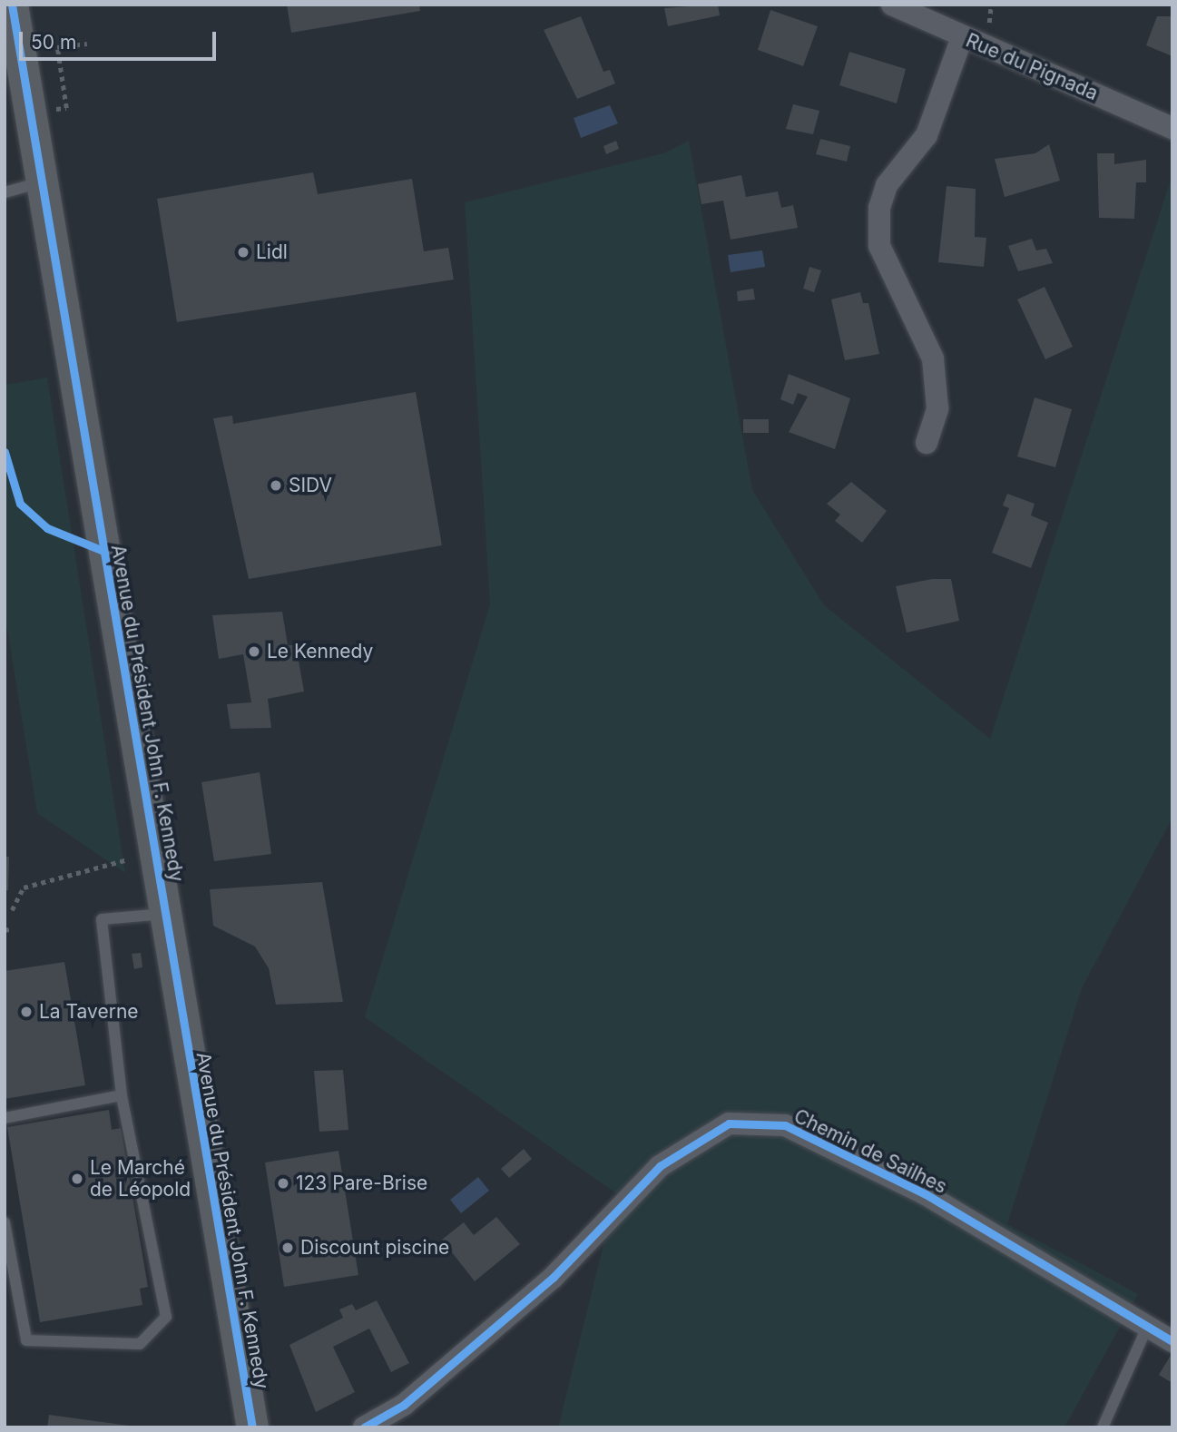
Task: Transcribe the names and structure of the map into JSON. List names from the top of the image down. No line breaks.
{"streets":{"main road":["Avenue du Président John F. Kennedy"],"street":["Rue du Pignada","Chemin de Sailhes"]},"places":["Lidl","SIDV","Le Kennedy","La Taverne","Le Marché de Léopold","123 Pare-Brise","Discount piscine"],"scale_bar":"50 m"}
